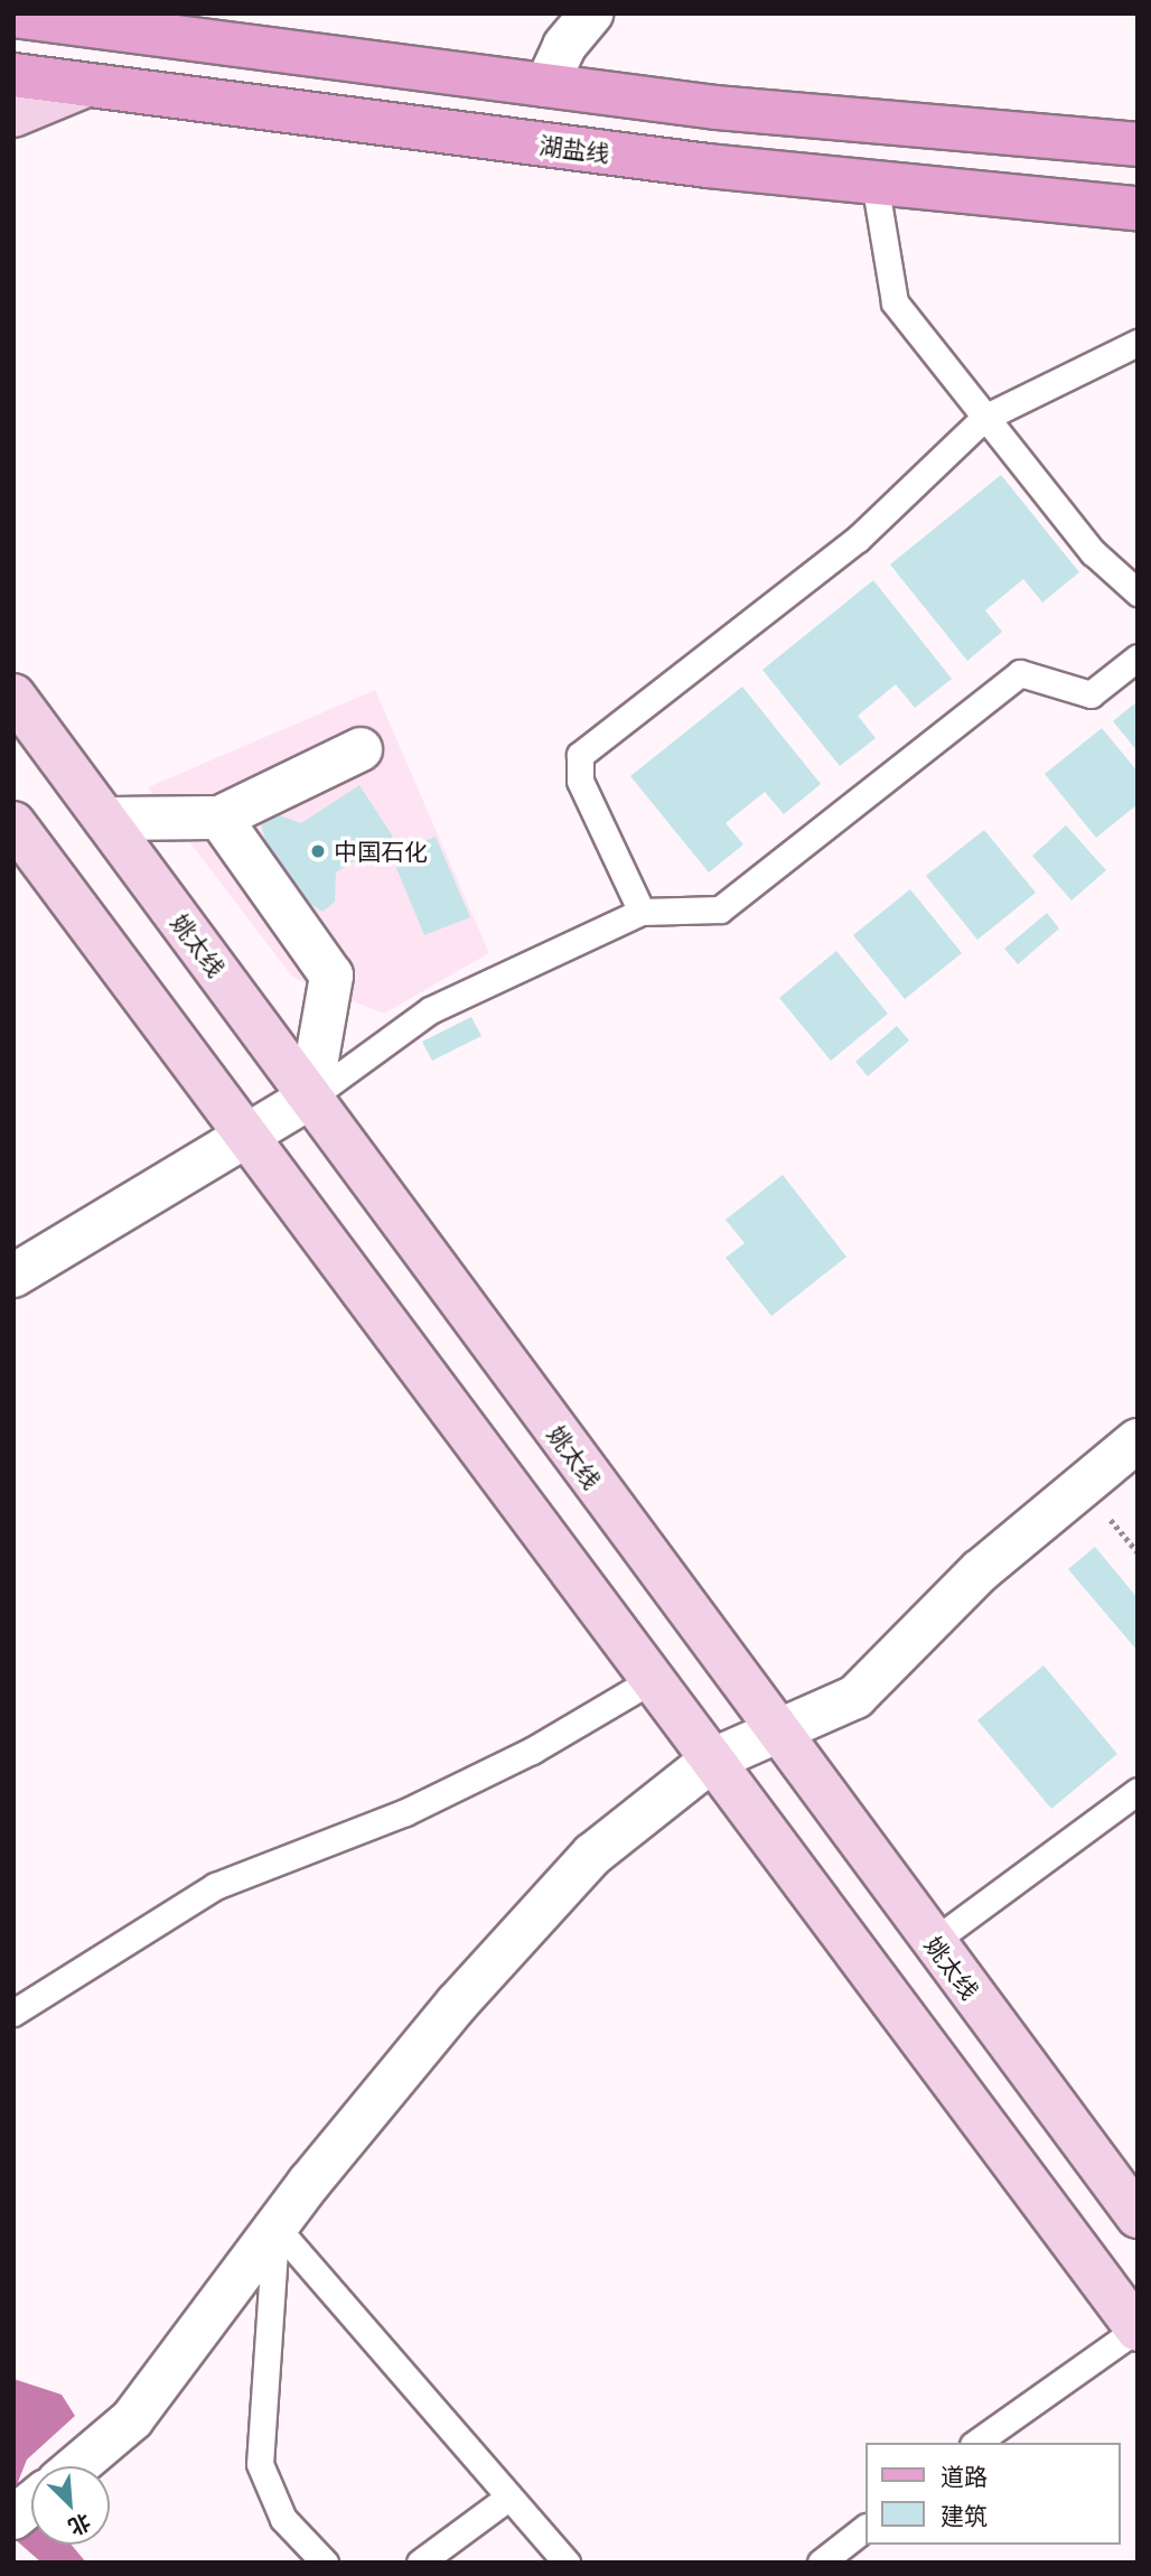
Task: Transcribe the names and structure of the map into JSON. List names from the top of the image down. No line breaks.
{"streets":{"main road":["湖盐线","姚太线"]},"places":["中国石化"],"legend":["道路","建筑"],"north":"bottom right"}
